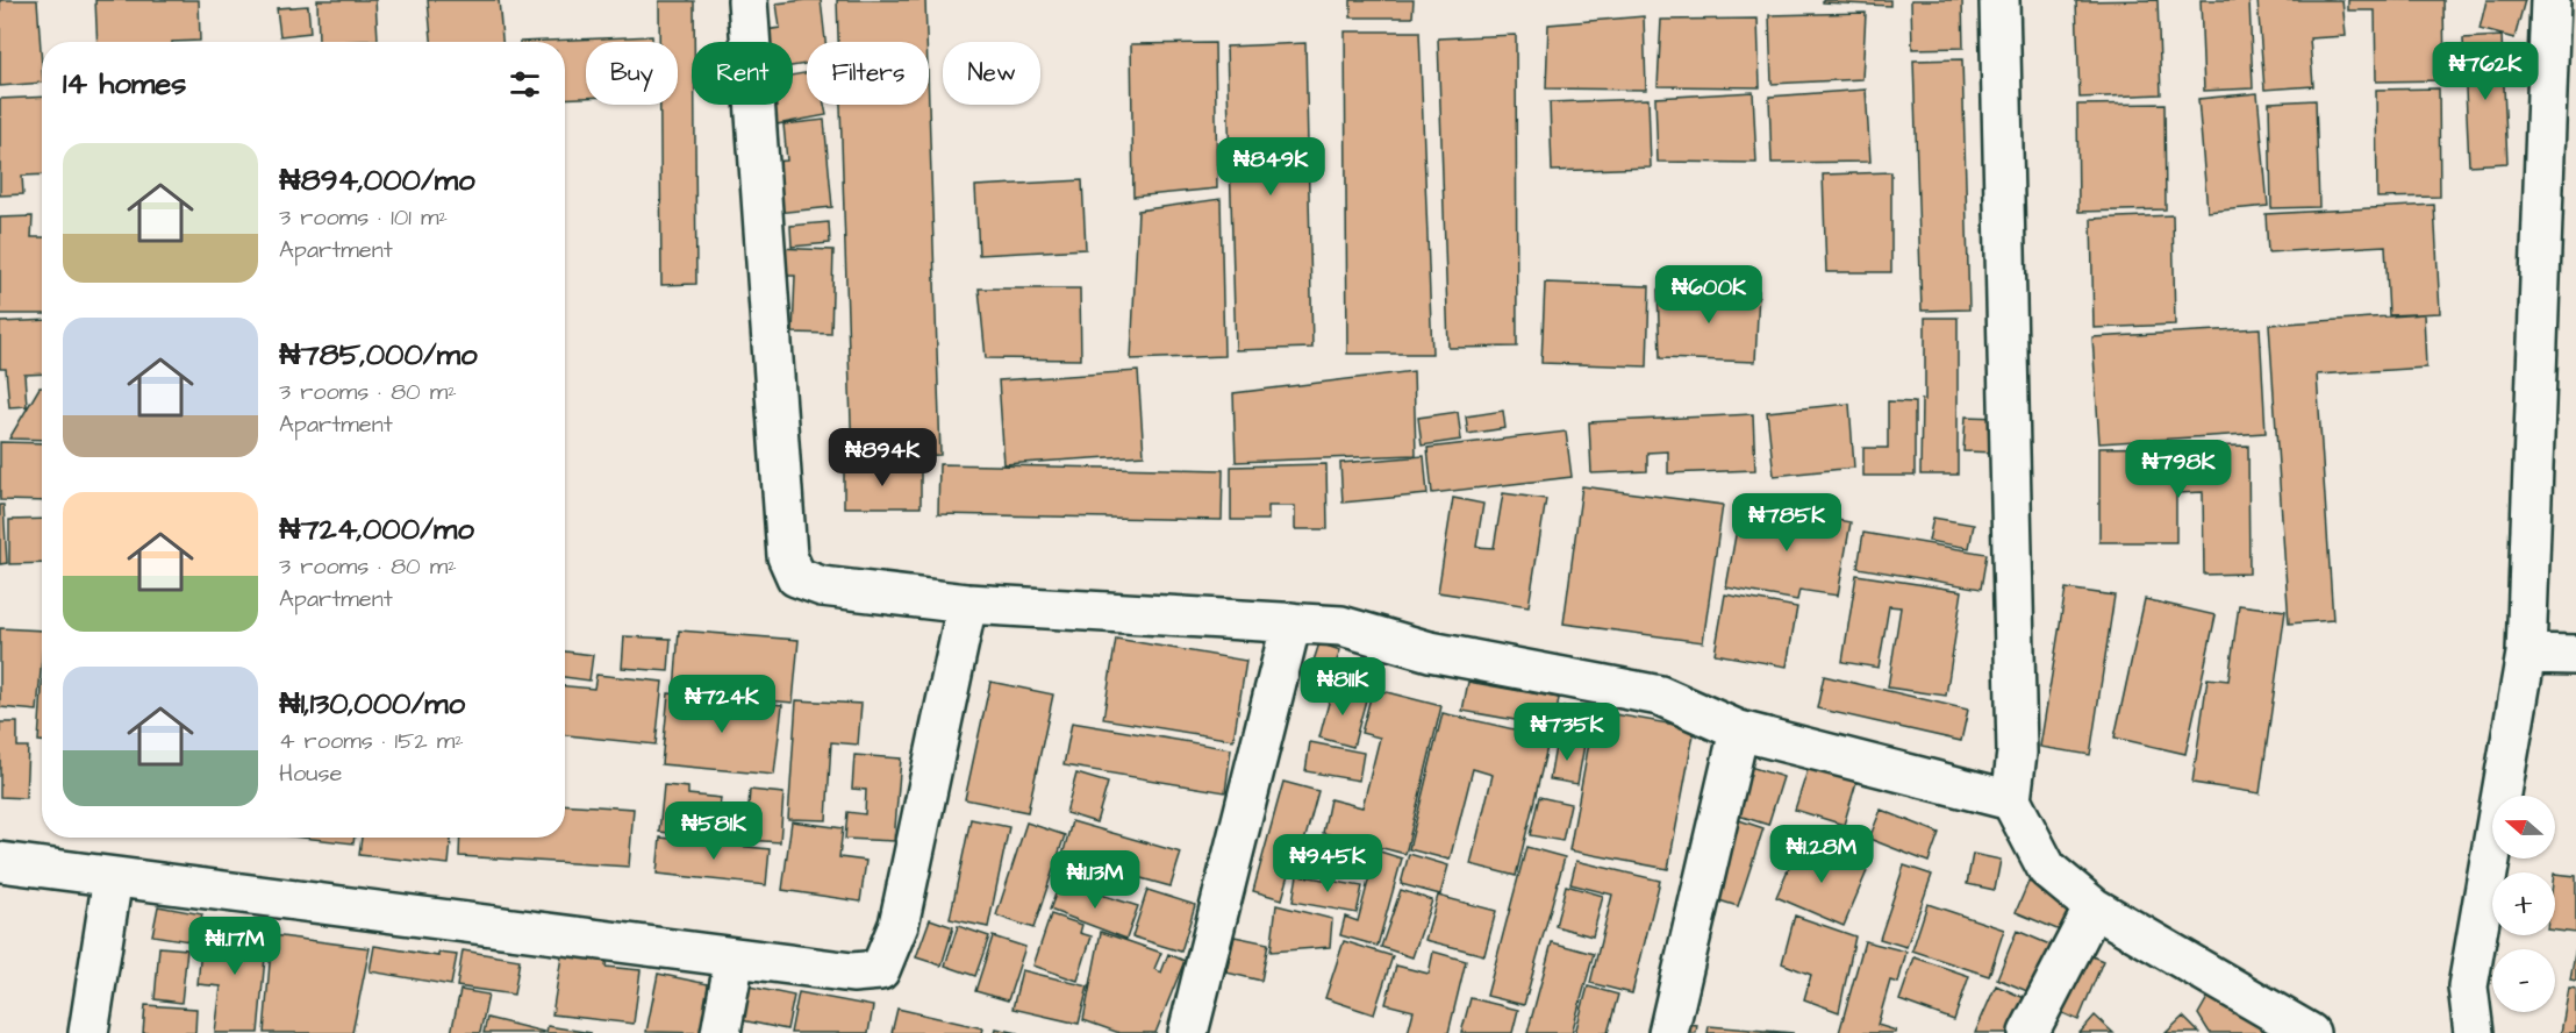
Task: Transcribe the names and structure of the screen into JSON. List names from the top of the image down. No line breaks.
{"north":"left","page":{"price":["₦762K","₦849K","₦600K","₦894K","₦798K","₦785K","₦811K","₦724K","₦735K","₦581K","₦1.28M","₦945K","₦1.13M","₦1.17M"],"chip":["Buy","Rent","Filters","New"],"heading":"14 homes","list":[{"name":"₦894,000/mo","note":"3 rooms · 101 m² · Apartment"},{"name":"₦785,000/mo","note":"3 rooms · 80 m² · Apartment"},{"name":"₦724,000/mo","note":"3 rooms · 80 m² · Apartment"},{"name":"₦1,130,000/mo","note":"4 rooms · 152 m² · House"}],"map_buttons":["+","−"]}}
